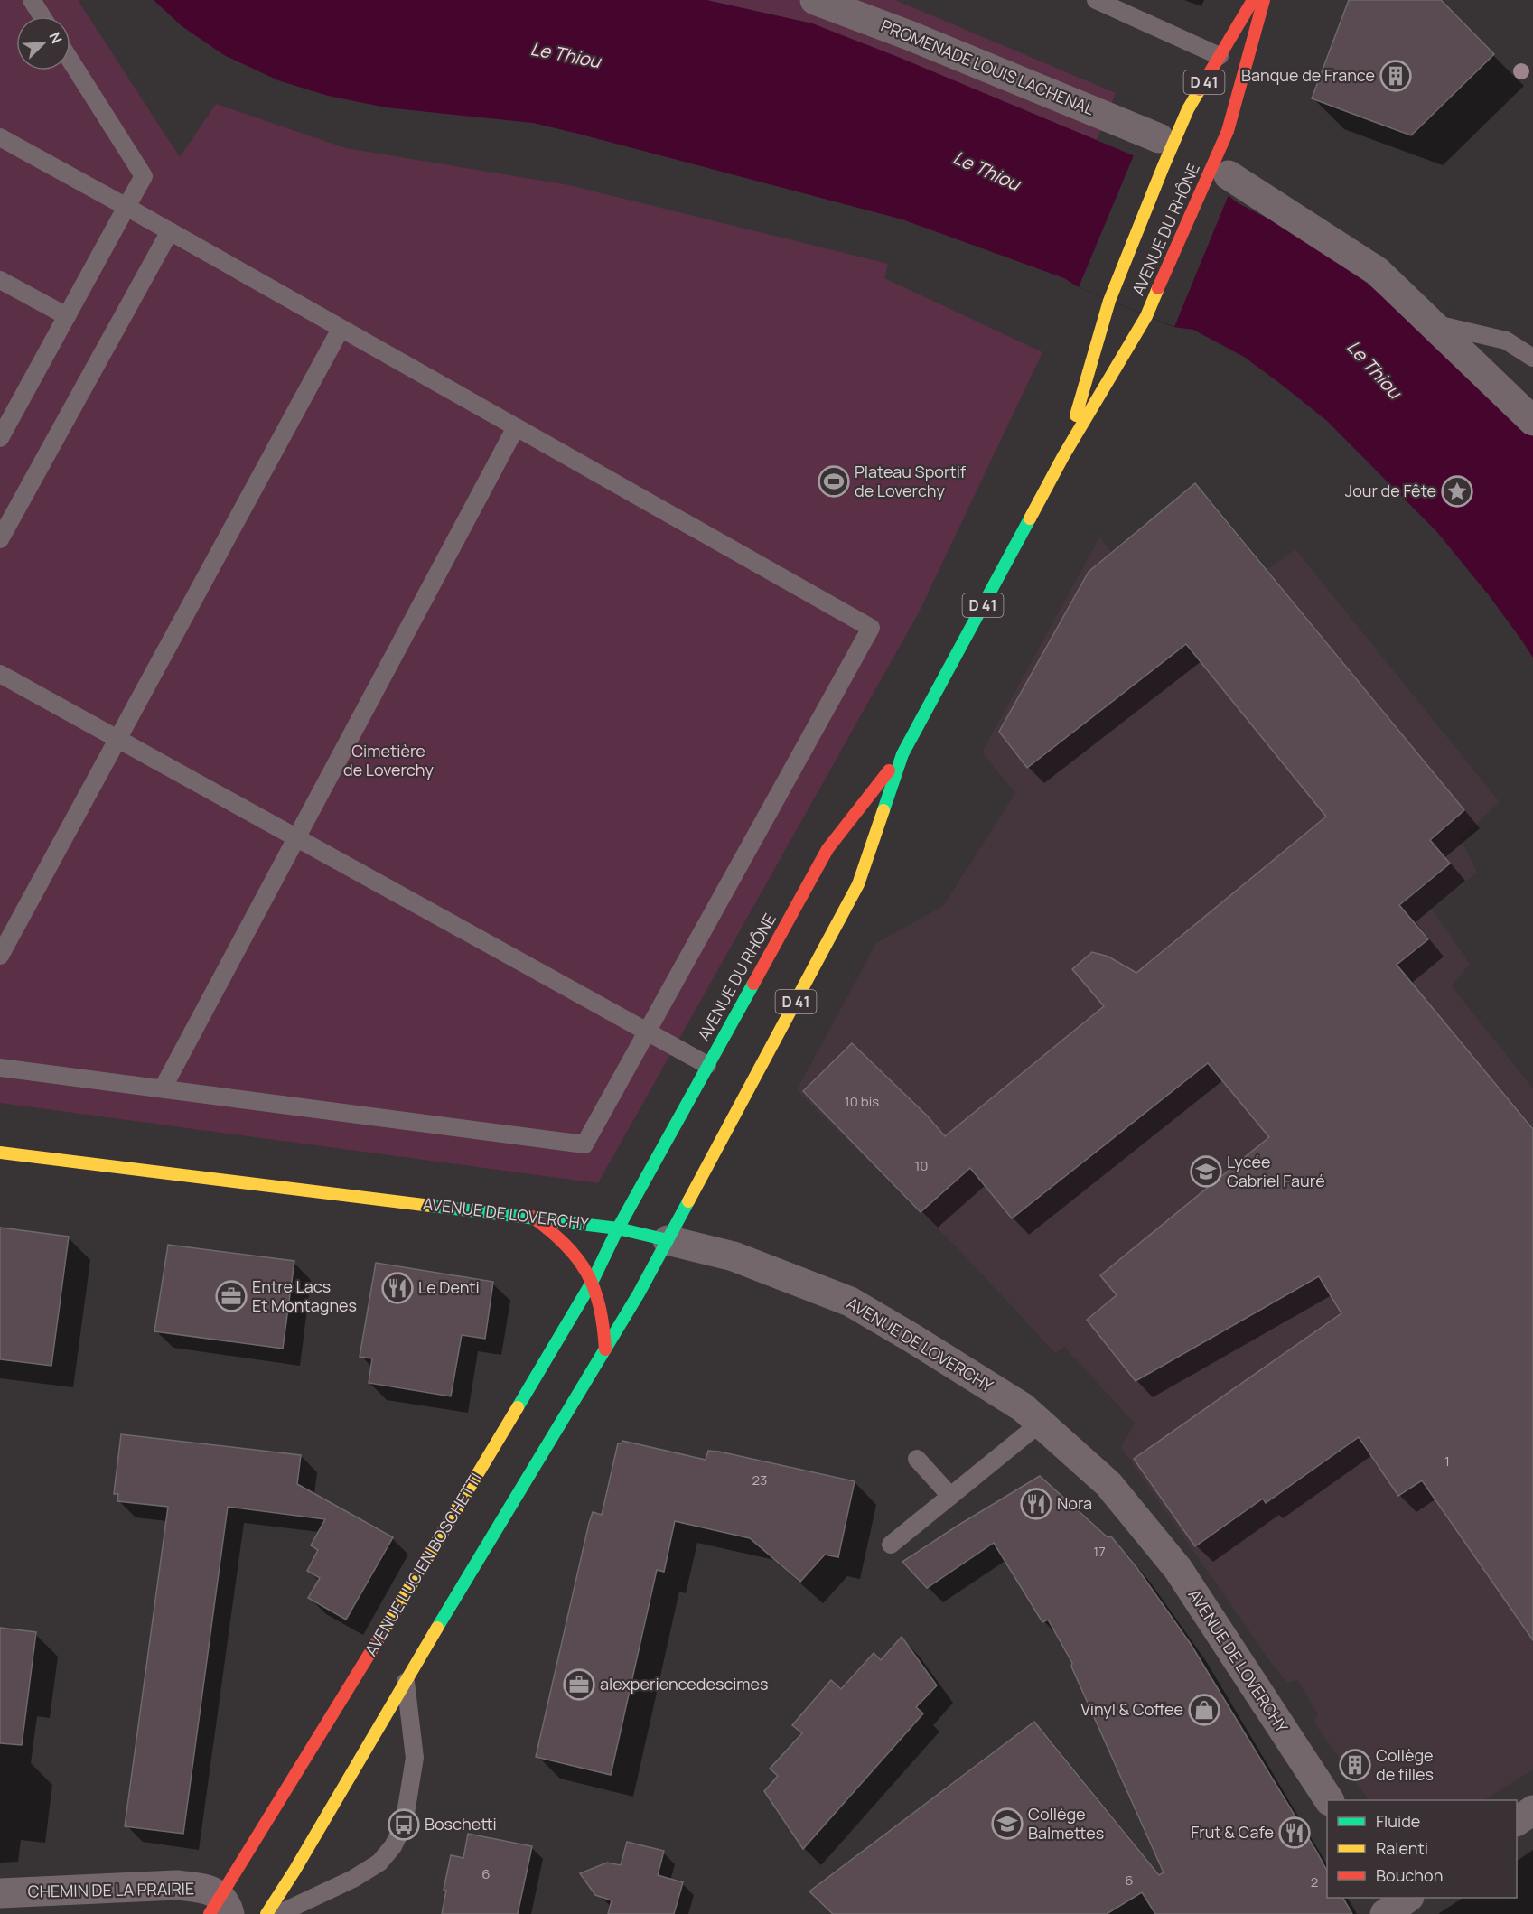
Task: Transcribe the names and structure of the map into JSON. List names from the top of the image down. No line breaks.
{"streets":{"main road":["D 41","AVENUE DU RHÔNE","AVENUE DE LOVERCHY","AVENUE LUCIEN BOSCHETTI"],"street":["PROMENADE LOUIS LACHENAL","CHEMIN DE LA PRAIRIE"]},"crossings":[["AVENUE DU RHÔNE","AVENUE DE LOVERCHY"],["AVENUE DU RHÔNE","AVENUE LUCIEN BOSCHETTI"],["AVENUE DE LOVERCHY","AVENUE LUCIEN BOSCHETTI"],["AVENUE LUCIEN BOSCHETTI","CHEMIN DE LA PRAIRIE"]],"water":["Le Thiou"],"parks":["Cimetière de Loverchy"],"places":{"building":["Banque de France","Collège de filles"],"sports":["Plateau Sportif de Loverchy"],"place":["Jour de Fête"],"school or university":["Lycée Gabriel Fauré","Collège Balmettes"],"restaurant":["Le Denti","Nora","Frut & Cafe"],"office":["Entre Lacs Et Montagnes","alexperiencedescimes"],"shop":["Vinyl & Coffee"],"bus stop":["Boschetti"]},"house_numbers":["10 bis","10","1","23","17","6","6","2"],"legend":["Fluide","Ralenti","Bouchon"],"north":"top right"}
